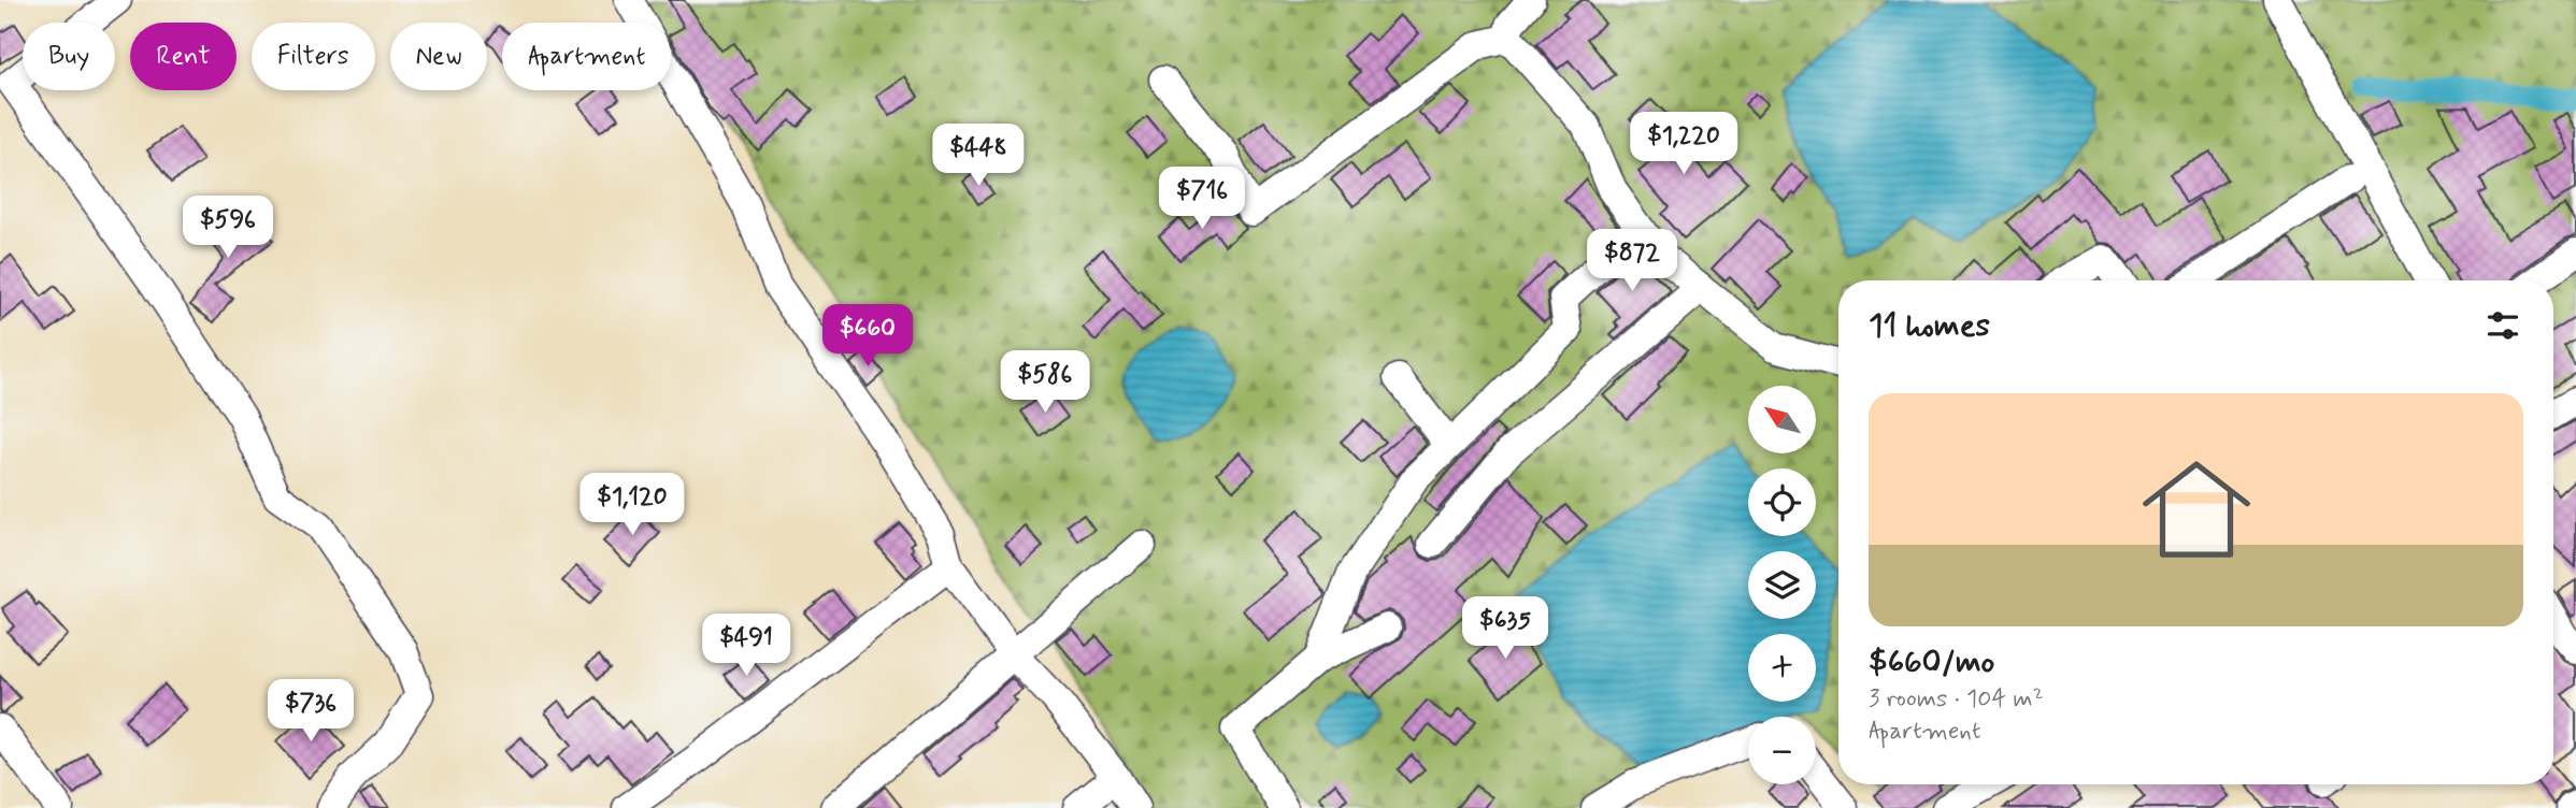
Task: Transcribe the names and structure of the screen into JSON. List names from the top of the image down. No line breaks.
{"north":"top left","page":{"chip":["Buy","Rent","Filters","New","Apartment"],"price":["$1,220","$448","$716","$596","$872","$660","$586","$1,120","$635","$491","$736"],"heading":"11 homes","list":[{"name":"$660/mo","note":"3 rooms · 104 m² · Apartment"}],"map_buttons":["+","−"]}}
